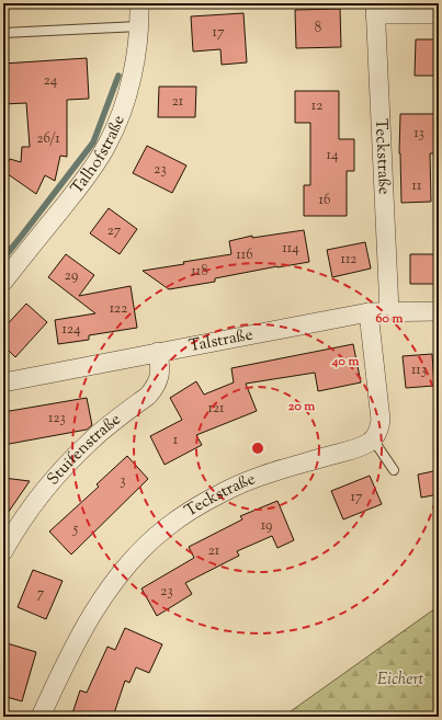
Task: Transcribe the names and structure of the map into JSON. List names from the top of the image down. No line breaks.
{"streets":{"street":["Talhofstraße","Teckstraße","Talstraße","Stuifenstraße"]},"crossings":[["Teckstraße","Talstraße"],["Talstraße","Stuifenstraße"]],"parks":["Eichert"],"house_numbers":["8","17","24","21","12","13","26/1","14","23","11","16","27","114","116","112","118","29","122","124","113","121","123","1","3","17","19","5","21","23","7"],"rings":["60 m","40 m","20 m"]}
